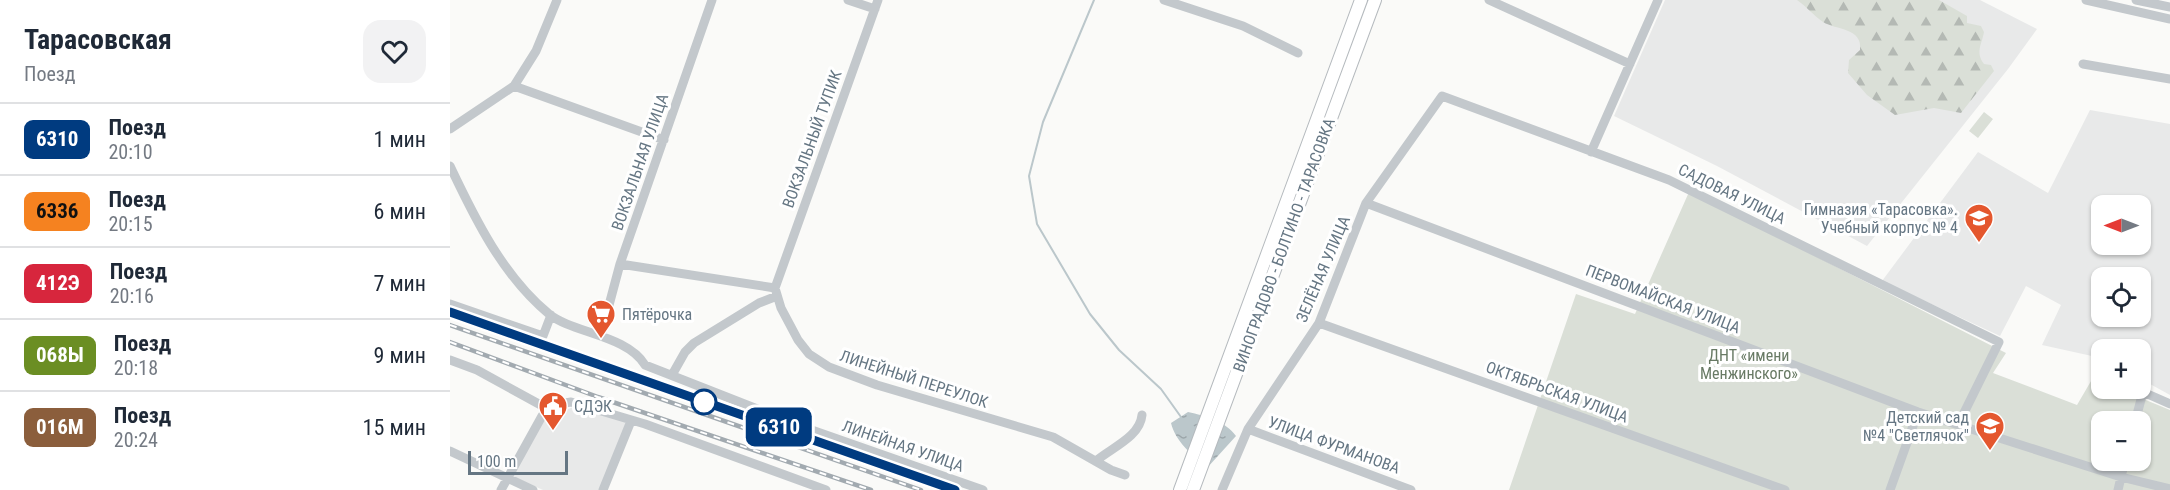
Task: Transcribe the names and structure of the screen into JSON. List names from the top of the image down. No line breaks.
{"streets":{"main road":["ВИНОГРАДОВО - БОЛТИНО - ТАРАСОВКА"],"street":["ВОКЗАЛЬНЫЙ ТУПИК","ВОКЗАЛЬНАЯ УЛИЦА","САДОВАЯ УЛИЦА","ЗЕЛЁНАЯ УЛИЦА","ПЕРВОМАЙСКАЯ УЛИЦА","ЛИНЕЙНЫЙ ПЕРЕУЛОК","ОКТЯБРЬСКАЯ УЛИЦА","УЛИЦА ФУРМАНОВА","ЛИНЕЙНАЯ УЛИЦА"]},"crossings":[["ВОКЗАЛЬНЫЙ ТУПИК","ЛИНЕЙНЫЙ ПЕРЕУЛОК"],["ВОКЗАЛЬНАЯ УЛИЦА","ЛИНЕЙНАЯ УЛИЦА"],["САДОВАЯ УЛИЦА","ЗЕЛЁНАЯ УЛИЦА"],["САДОВАЯ УЛИЦА","ПЕРВОМАЙСКАЯ УЛИЦА"],["ЗЕЛЁНАЯ УЛИЦА","ПЕРВОМАЙСКАЯ УЛИЦА"],["ЗЕЛЁНАЯ УЛИЦА","ОКТЯБРЬСКАЯ УЛИЦА"],["ЗЕЛЁНАЯ УЛИЦА","УЛИЦА ФУРМАНОВА"]],"parks":["ДНТ «имени Менжинского»"],"places":{"school or university":["Гимназия «Тарасовка». Учебный корпус № 4","Детский сад №4 \"Светлячок\""],"supermarket":["Пятёрочка"],"public building":["СДЭК"]},"scale_bar":"100 m","north":"left","page":{"heading":["Тарасовская","Поезд"],"on_map":"6310","list":[{"mark":"6310","name":"Поезд","note":"20:10","value":"1 мин"},{"mark":"6336","name":"Поезд","note":"20:15","value":"6 мин"},{"mark":"412Э","name":"Поезд","note":"20:16","value":"7 мин"},{"mark":"068Ы","name":"Поезд","note":"20:18","value":"9 мин"},{"mark":"016М","name":"Поезд","note":"20:24","value":"15 мин"}],"map_buttons":["+","−"],"scale":"100 m"}}
